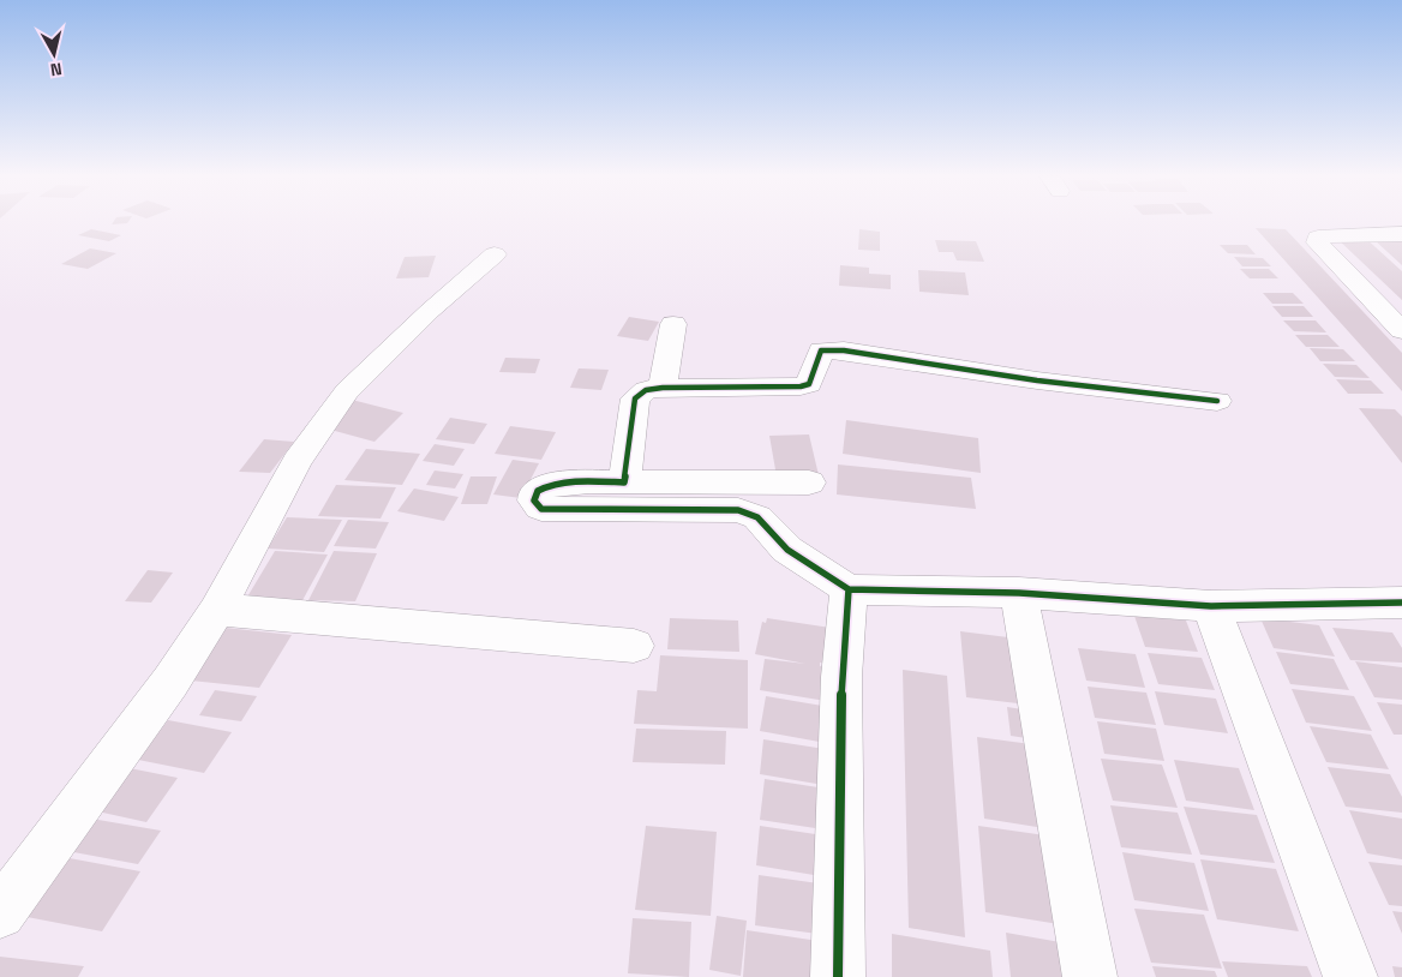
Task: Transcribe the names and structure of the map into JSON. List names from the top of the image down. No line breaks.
{"north":"bottom"}
